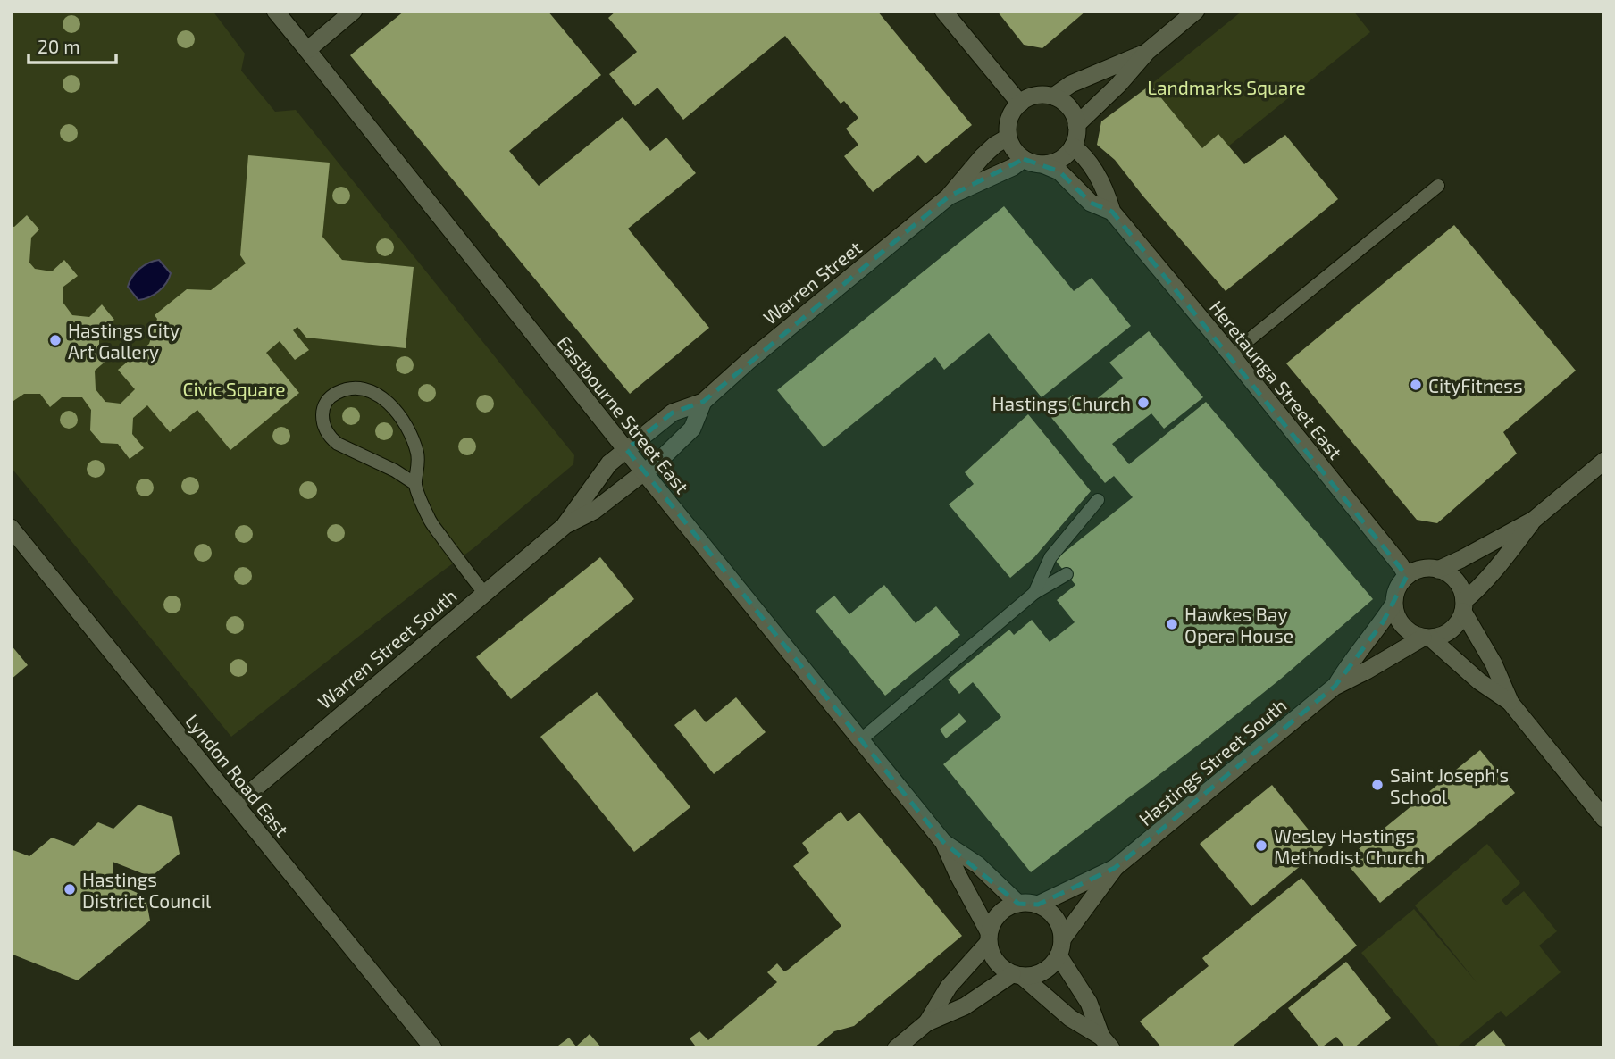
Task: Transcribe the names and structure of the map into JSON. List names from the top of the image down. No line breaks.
{"streets":{"street":["Warren Street","Heretaunga Street East","Eastbourne Street East","Warren Street South","Hastings Street South","Lyndon Road East"]},"crossings":[["Warren Street","Heretaunga Street East"],["Warren Street","Eastbourne Street East"],["Warren Street","Warren Street South"],["Heretaunga Street East","Hastings Street South"],["Eastbourne Street East","Hastings Street South"],["Warren Street South","Lyndon Road East"]],"parks":["Landmarks Square","Civic Square"],"places":["Hastings City Art Gallery","CityFitness","Hastings Church","Hawkes Bay Opera House","Saint Joseph's School","Wesley Hastings Methodist Church","Hastings District Council"],"scale_bar":"20 m"}
